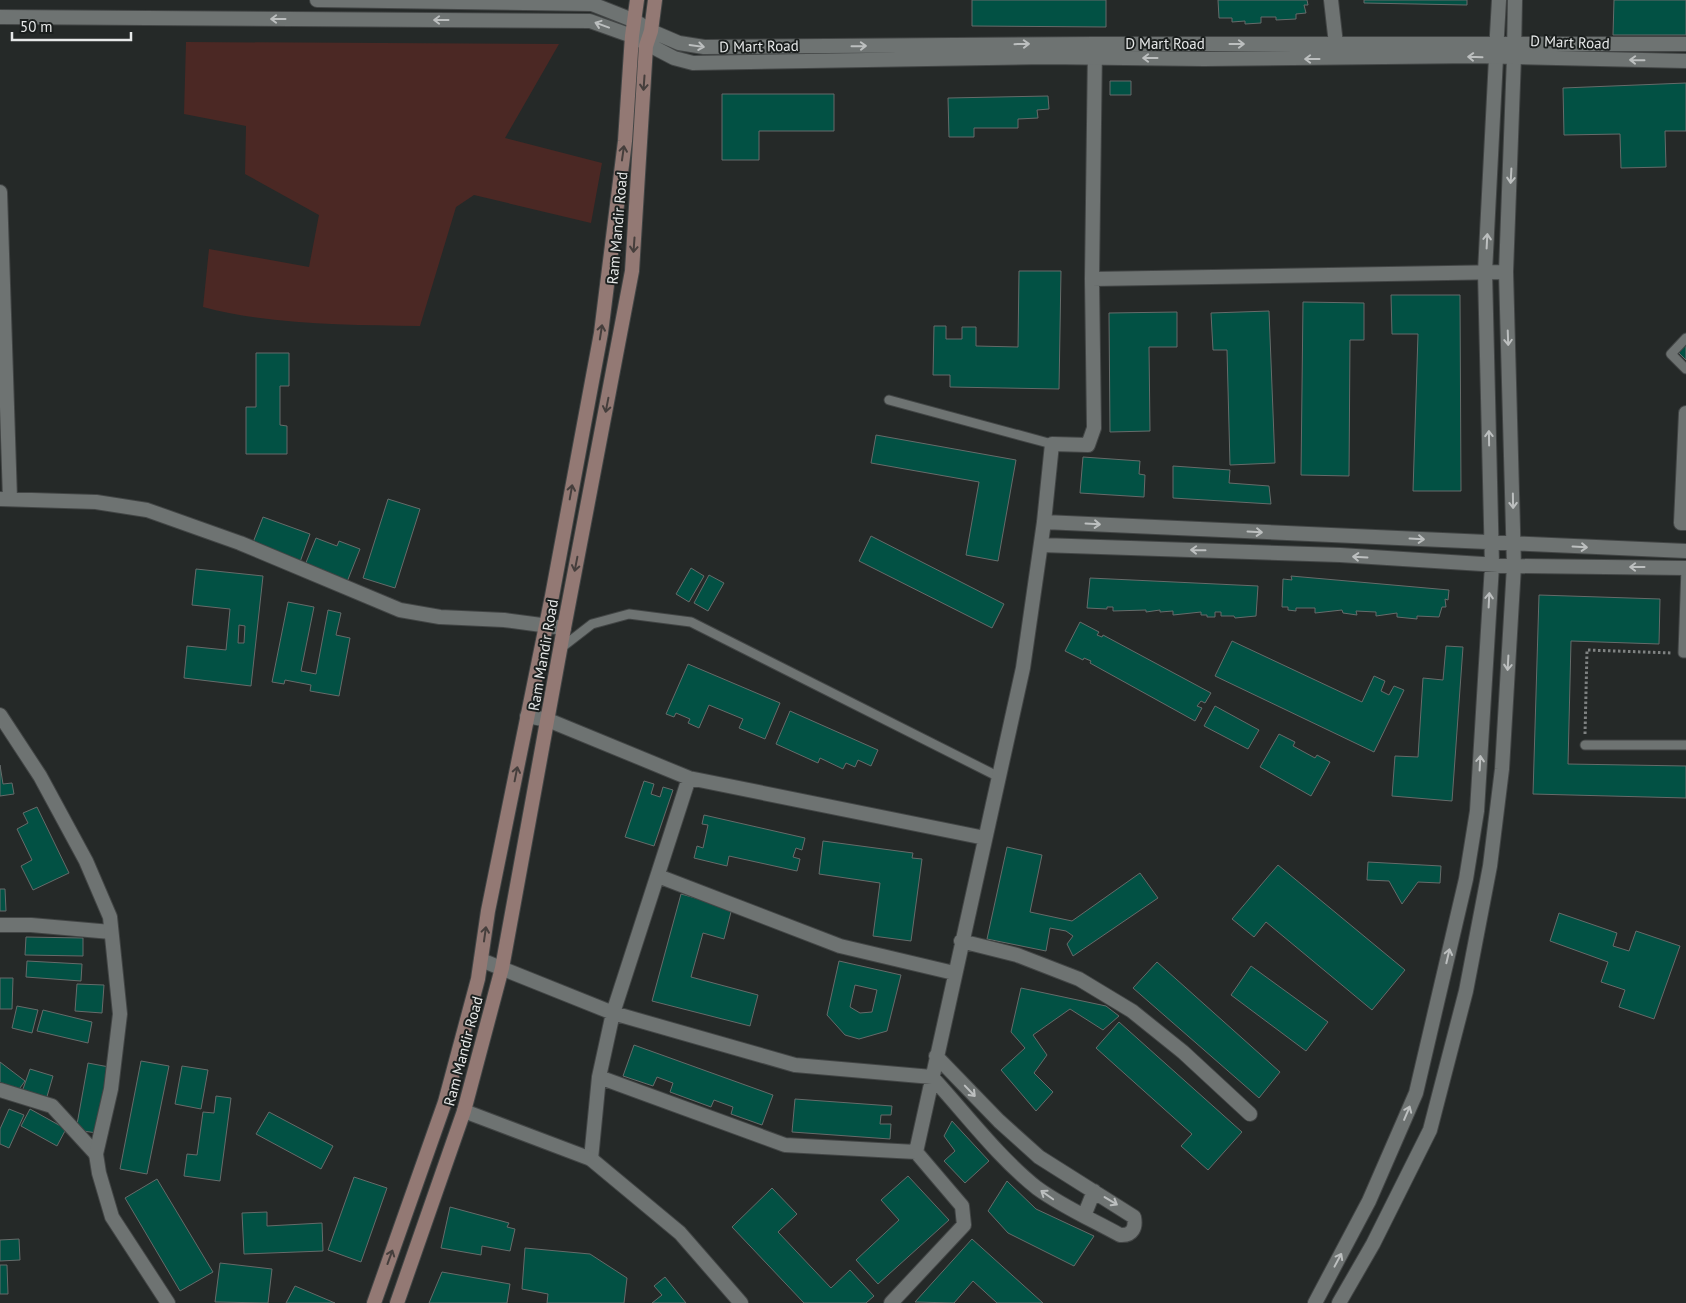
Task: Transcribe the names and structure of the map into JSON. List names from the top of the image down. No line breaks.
{"streets":{"main road":["Ram Mandir Road"],"street":["D Mart Road"]},"crossings":[["D Mart Road","Ram Mandir Road"]],"scale_bar":"50 m"}
